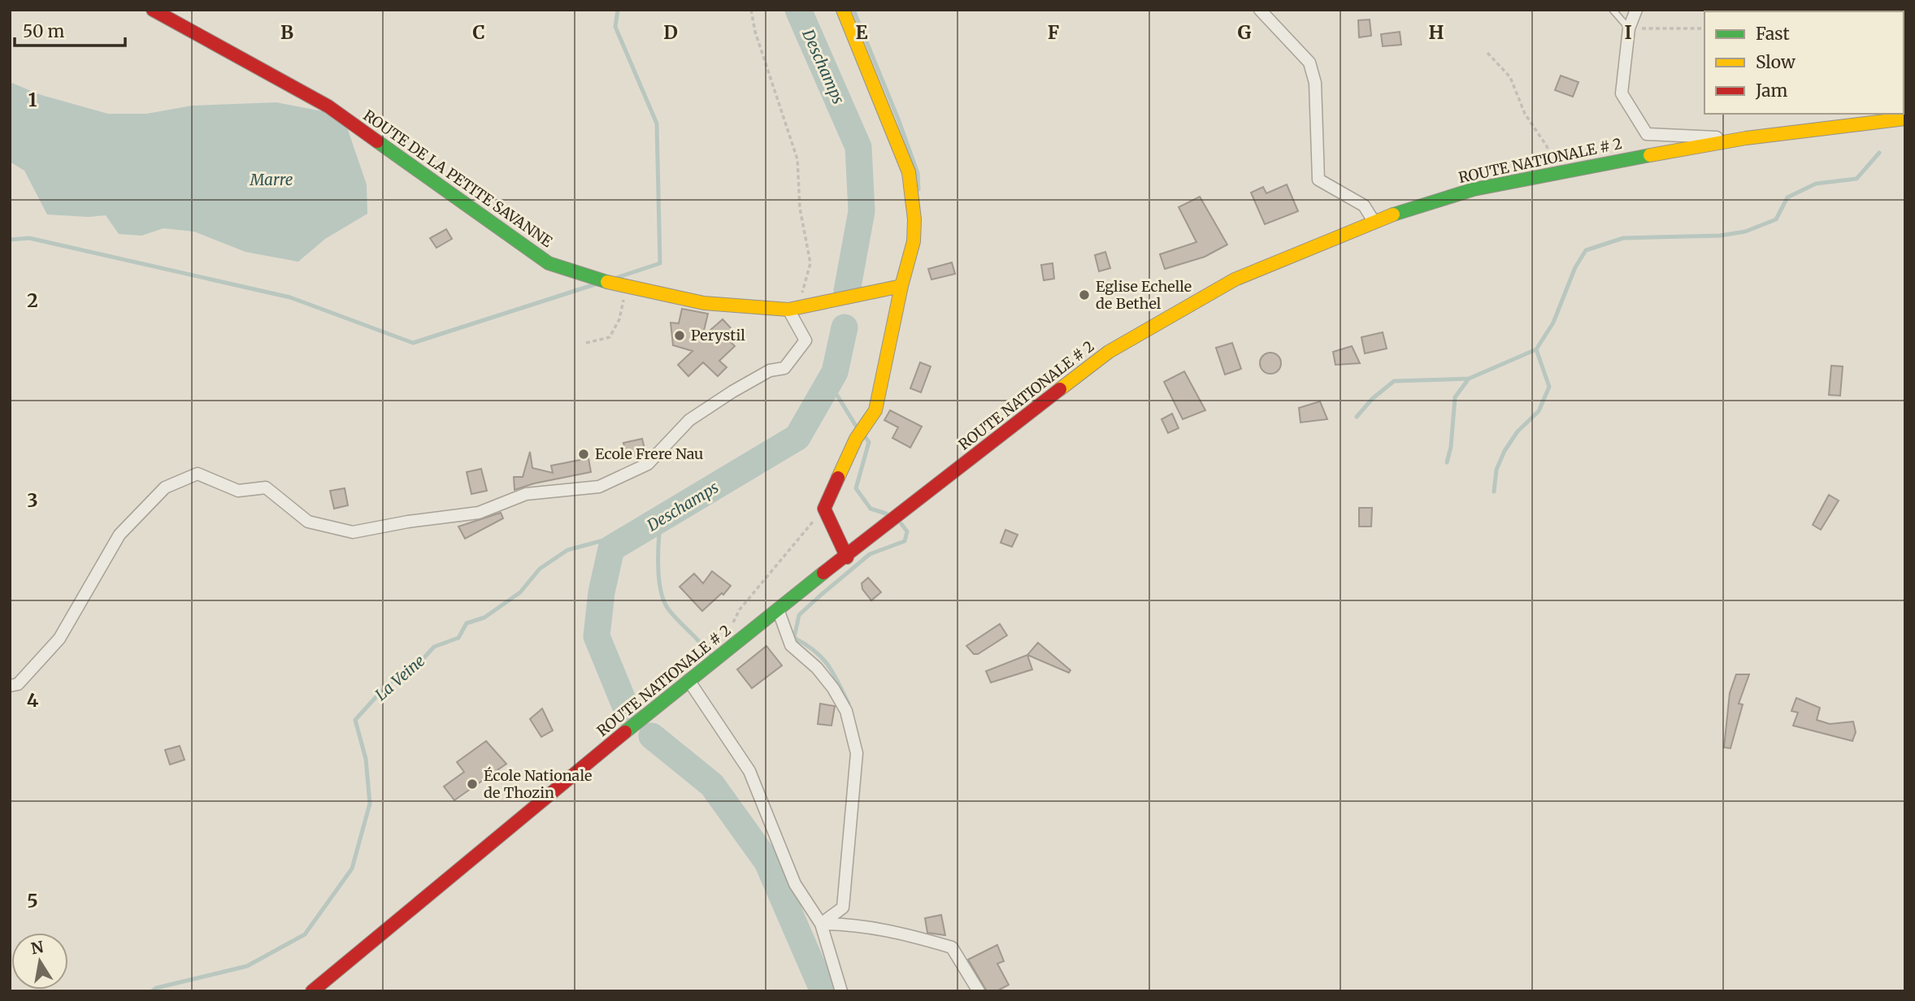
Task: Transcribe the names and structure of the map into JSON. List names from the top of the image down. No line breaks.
{"streets":{"main road":["ROUTE NATIONALE # 2","ROUTE DE LA PETITE SAVANNE"]},"water":["Deschamps","Marre","La Veine"],"places":["Eglise Echelle de Bethel","Perystil","Ecole Frere Nau","École Nationale de Thozin"],"legend":["Fast","Slow","Jam"],"scale_bar":"50 m","north":"top","grid":{"columns":["B","C","D","E","F","G","H","I"],"rows":["1","2","3","4","5"]}}
